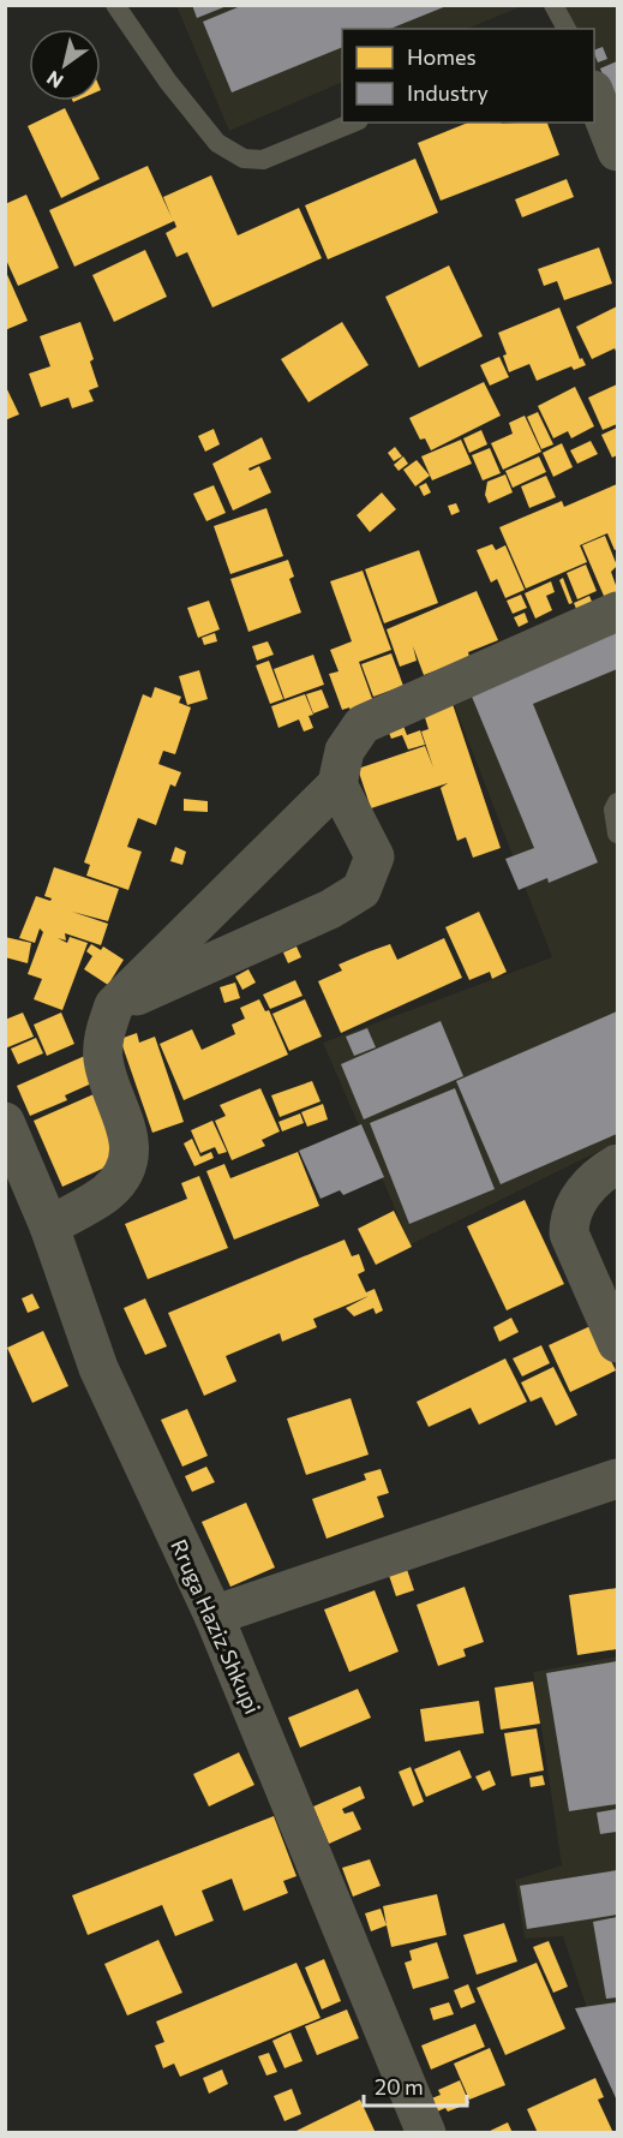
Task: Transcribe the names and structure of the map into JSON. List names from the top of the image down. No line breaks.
{"streets":{"street":["Rruga Haziz Shkupi"]},"legend":["Homes","Industry"],"scale_bar":"20 m","north":"bottom left"}
